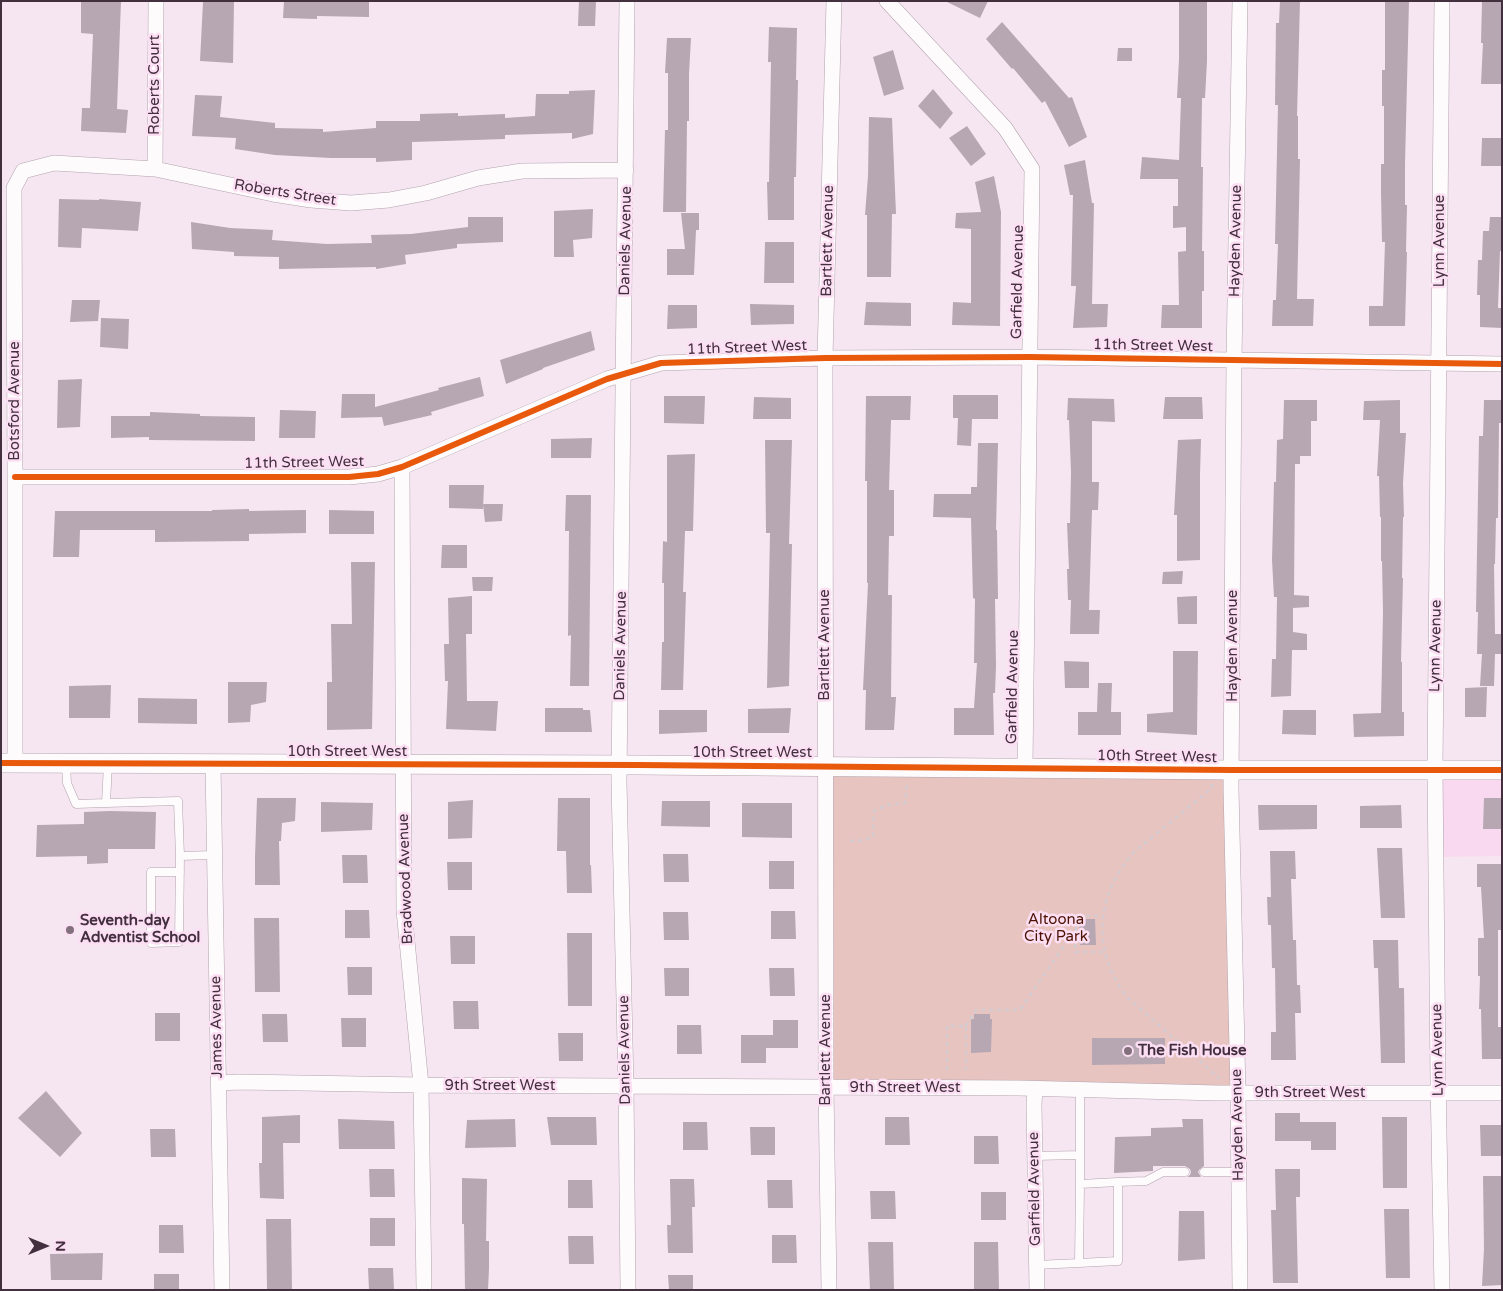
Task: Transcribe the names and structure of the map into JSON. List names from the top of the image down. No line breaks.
{"streets":{"street":["Roberts Court","Roberts Street","Daniels Avenue","Bartlett Avenue","Hayden Avenue","Lynn Avenue","Garfield Avenue","11th Street West","Botsford Avenue","10th Street West","Bradwood Avenue","James Avenue","9th Street West"]},"crossings":[["Roberts Court","Roberts Street"],["Roberts Street","Daniels Avenue"],["Roberts Street","Botsford Avenue"],["Daniels Avenue","11th Street West"],["Daniels Avenue","10th Street West"],["Daniels Avenue","9th Street West"],["Bartlett Avenue","11th Street West"],["Bartlett Avenue","10th Street West"],["Bartlett Avenue","9th Street West"],["Hayden Avenue","11th Street West"],["Hayden Avenue","10th Street West"],["Hayden Avenue","9th Street West"],["Lynn Avenue","11th Street West"],["Lynn Avenue","10th Street West"],["Lynn Avenue","9th Street West"],["Garfield Avenue","11th Street West"],["Garfield Avenue","10th Street West"],["Garfield Avenue","9th Street West"],["11th Street West","Botsford Avenue"],["11th Street West","Bradwood Avenue"],["Botsford Avenue","10th Street West"],["10th Street West","Bradwood Avenue"],["10th Street West","James Avenue"],["Bradwood Avenue","9th Street West"],["James Avenue","9th Street West"]],"parks":["Altoona City Park"],"places":["Seventh-day Adventist School","The Fish House"],"north":"right"}
